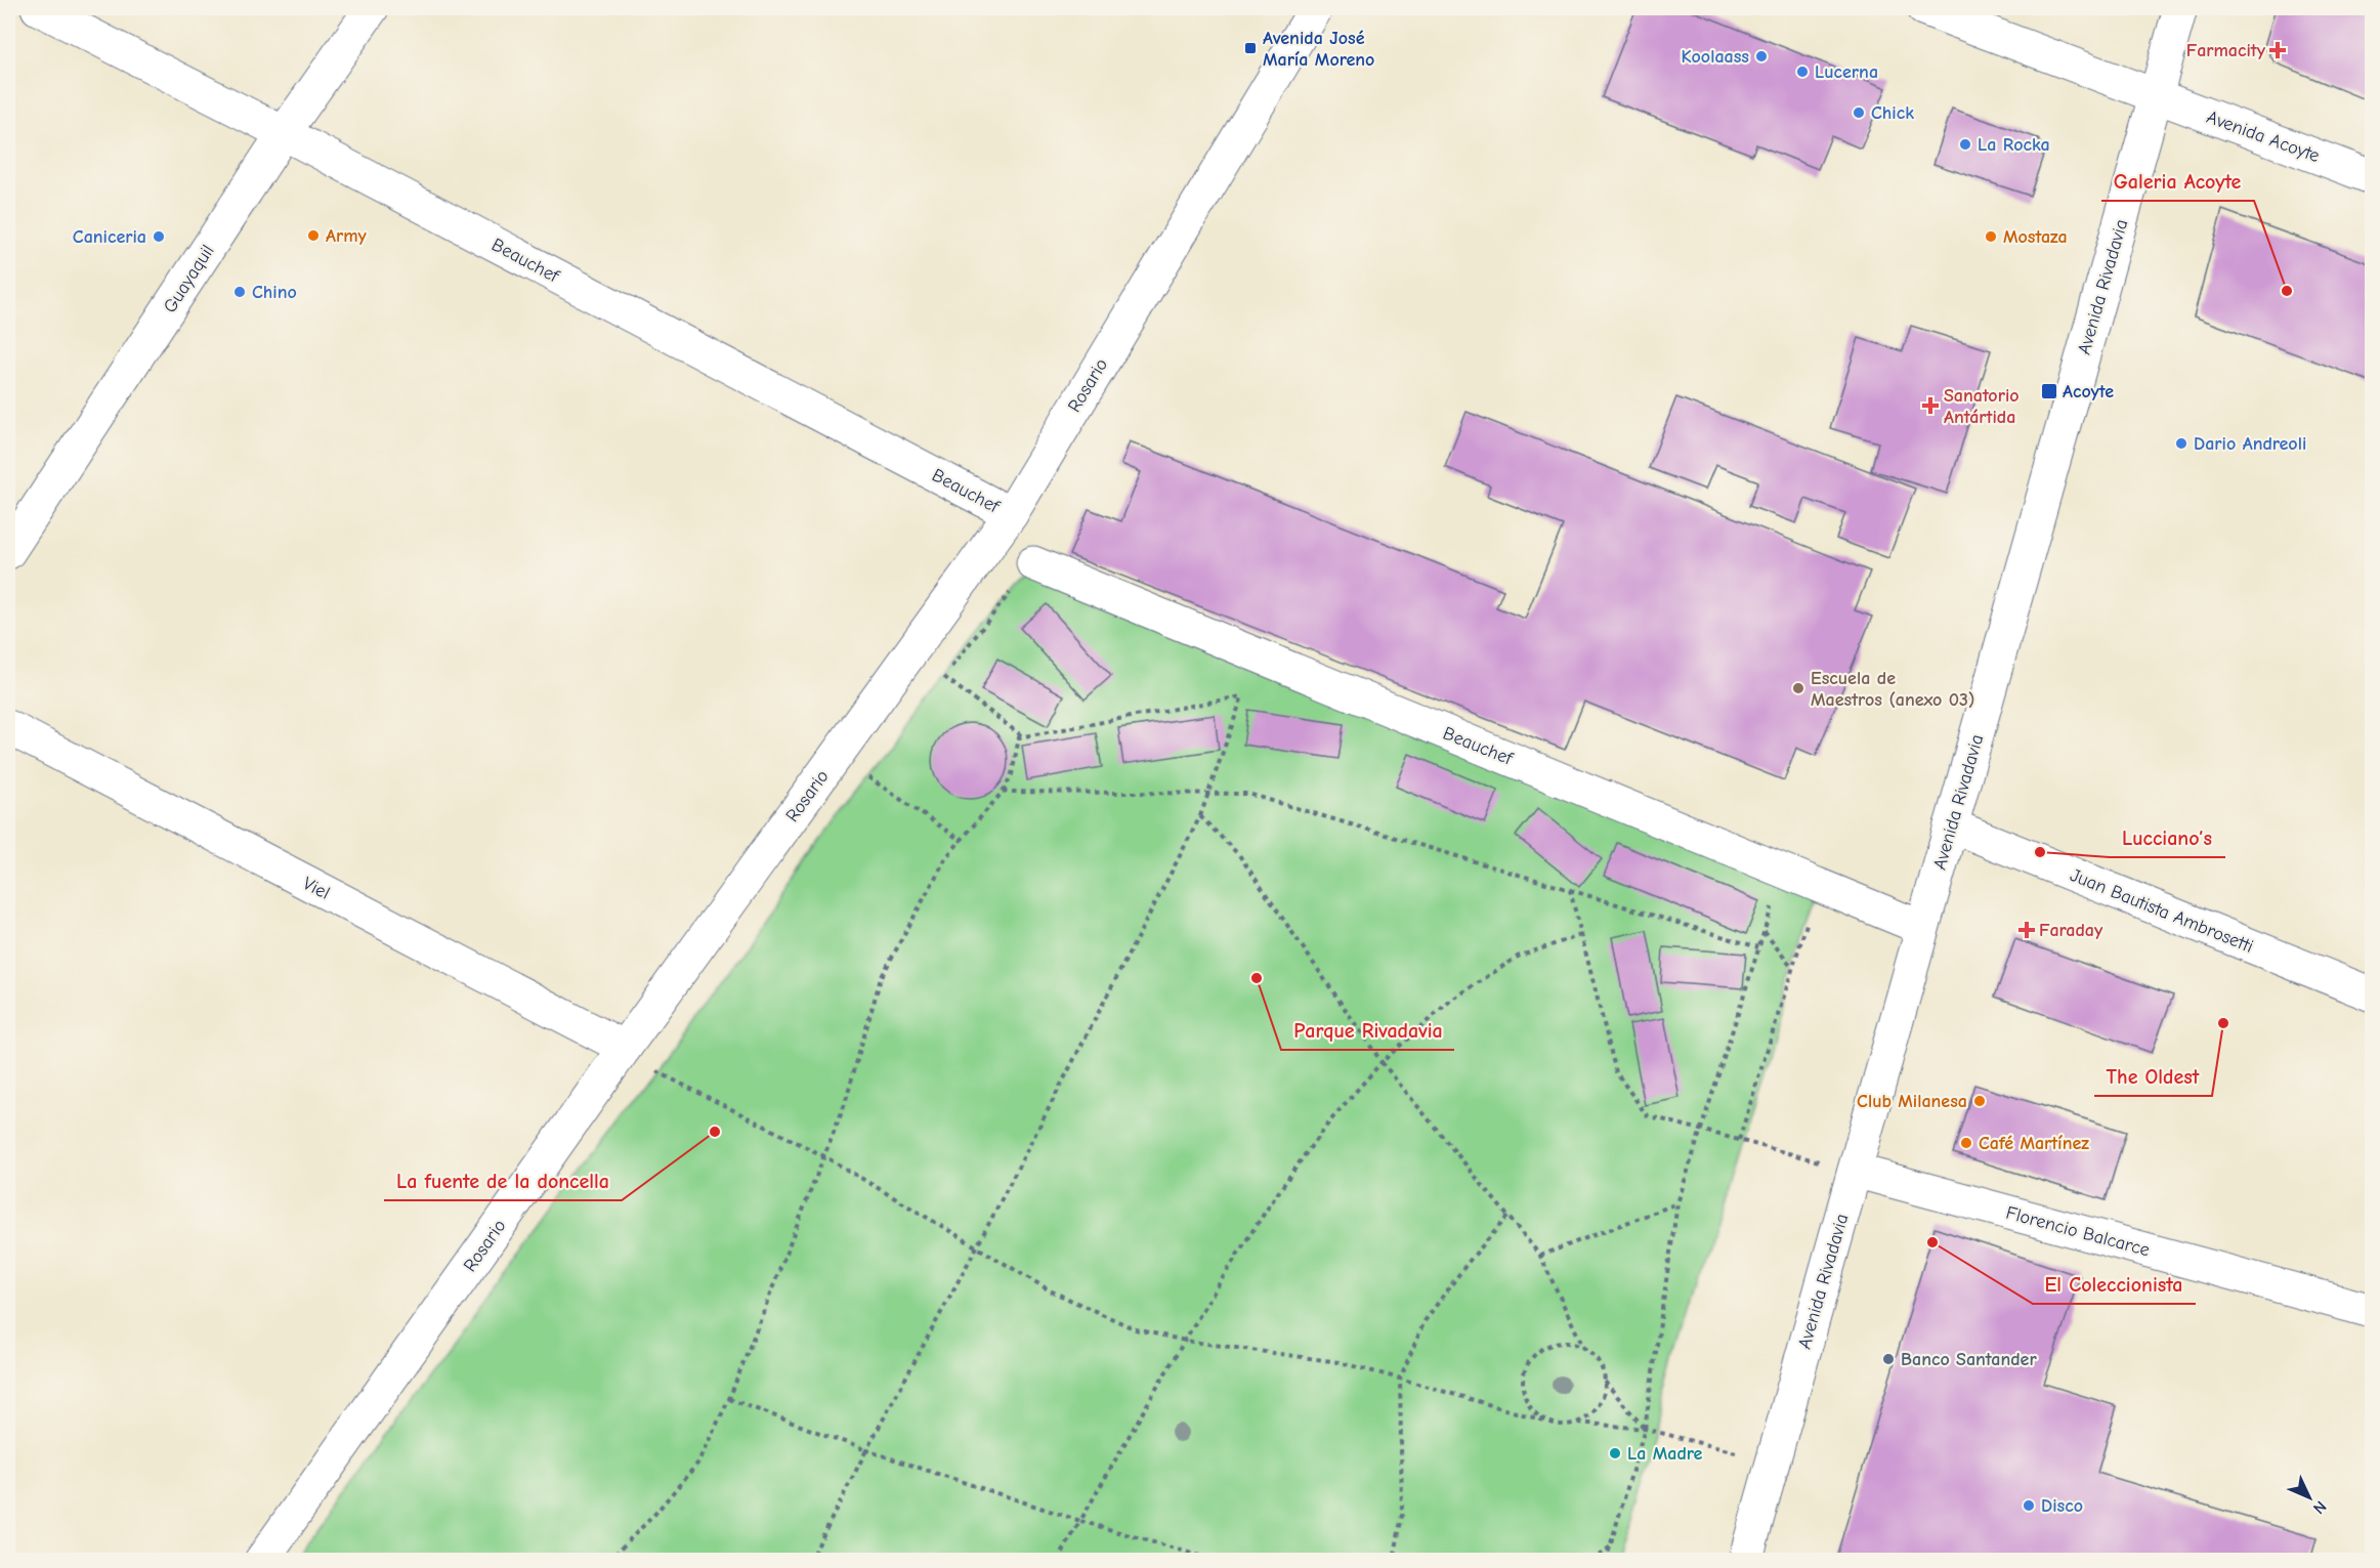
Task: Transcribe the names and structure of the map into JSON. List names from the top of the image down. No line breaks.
{"streets":{"street":["Avenida Acoyte","Beauchef","Guayaquil","Avenida Rivadavia","Rosario","Viel","Juan Bautista Ambrosetti","Florencio Balcarce"]},"crossings":[["Avenida Acoyte","Avenida Rivadavia"],["Beauchef","Guayaquil"],["Beauchef","Avenida Rivadavia"],["Beauchef","Rosario"],["Avenida Rivadavia","Juan Bautista Ambrosetti"],["Avenida Rivadavia","Florencio Balcarce"],["Rosario","Viel"]],"places":{"transit":["Avenida José María Moreno","Acoyte"],"health":["Farmacity","Sanatorio Antártida","Faraday"],"other":["Koolaass","Lucerna","Chick","La Rocka","Army","Caniceria","Mostaza","Galeria Acoyte","Chino","Dario Andreoli","Escuela de Maestros (anexo 03)","Lucciano’s","Parque Rivadavia","The Oldest","Club Milanesa","La fuente de la doncella","Café Martínez","El Coleccionista","Banco Santander","La Madre","Disco"]},"north":"bottom right"}
